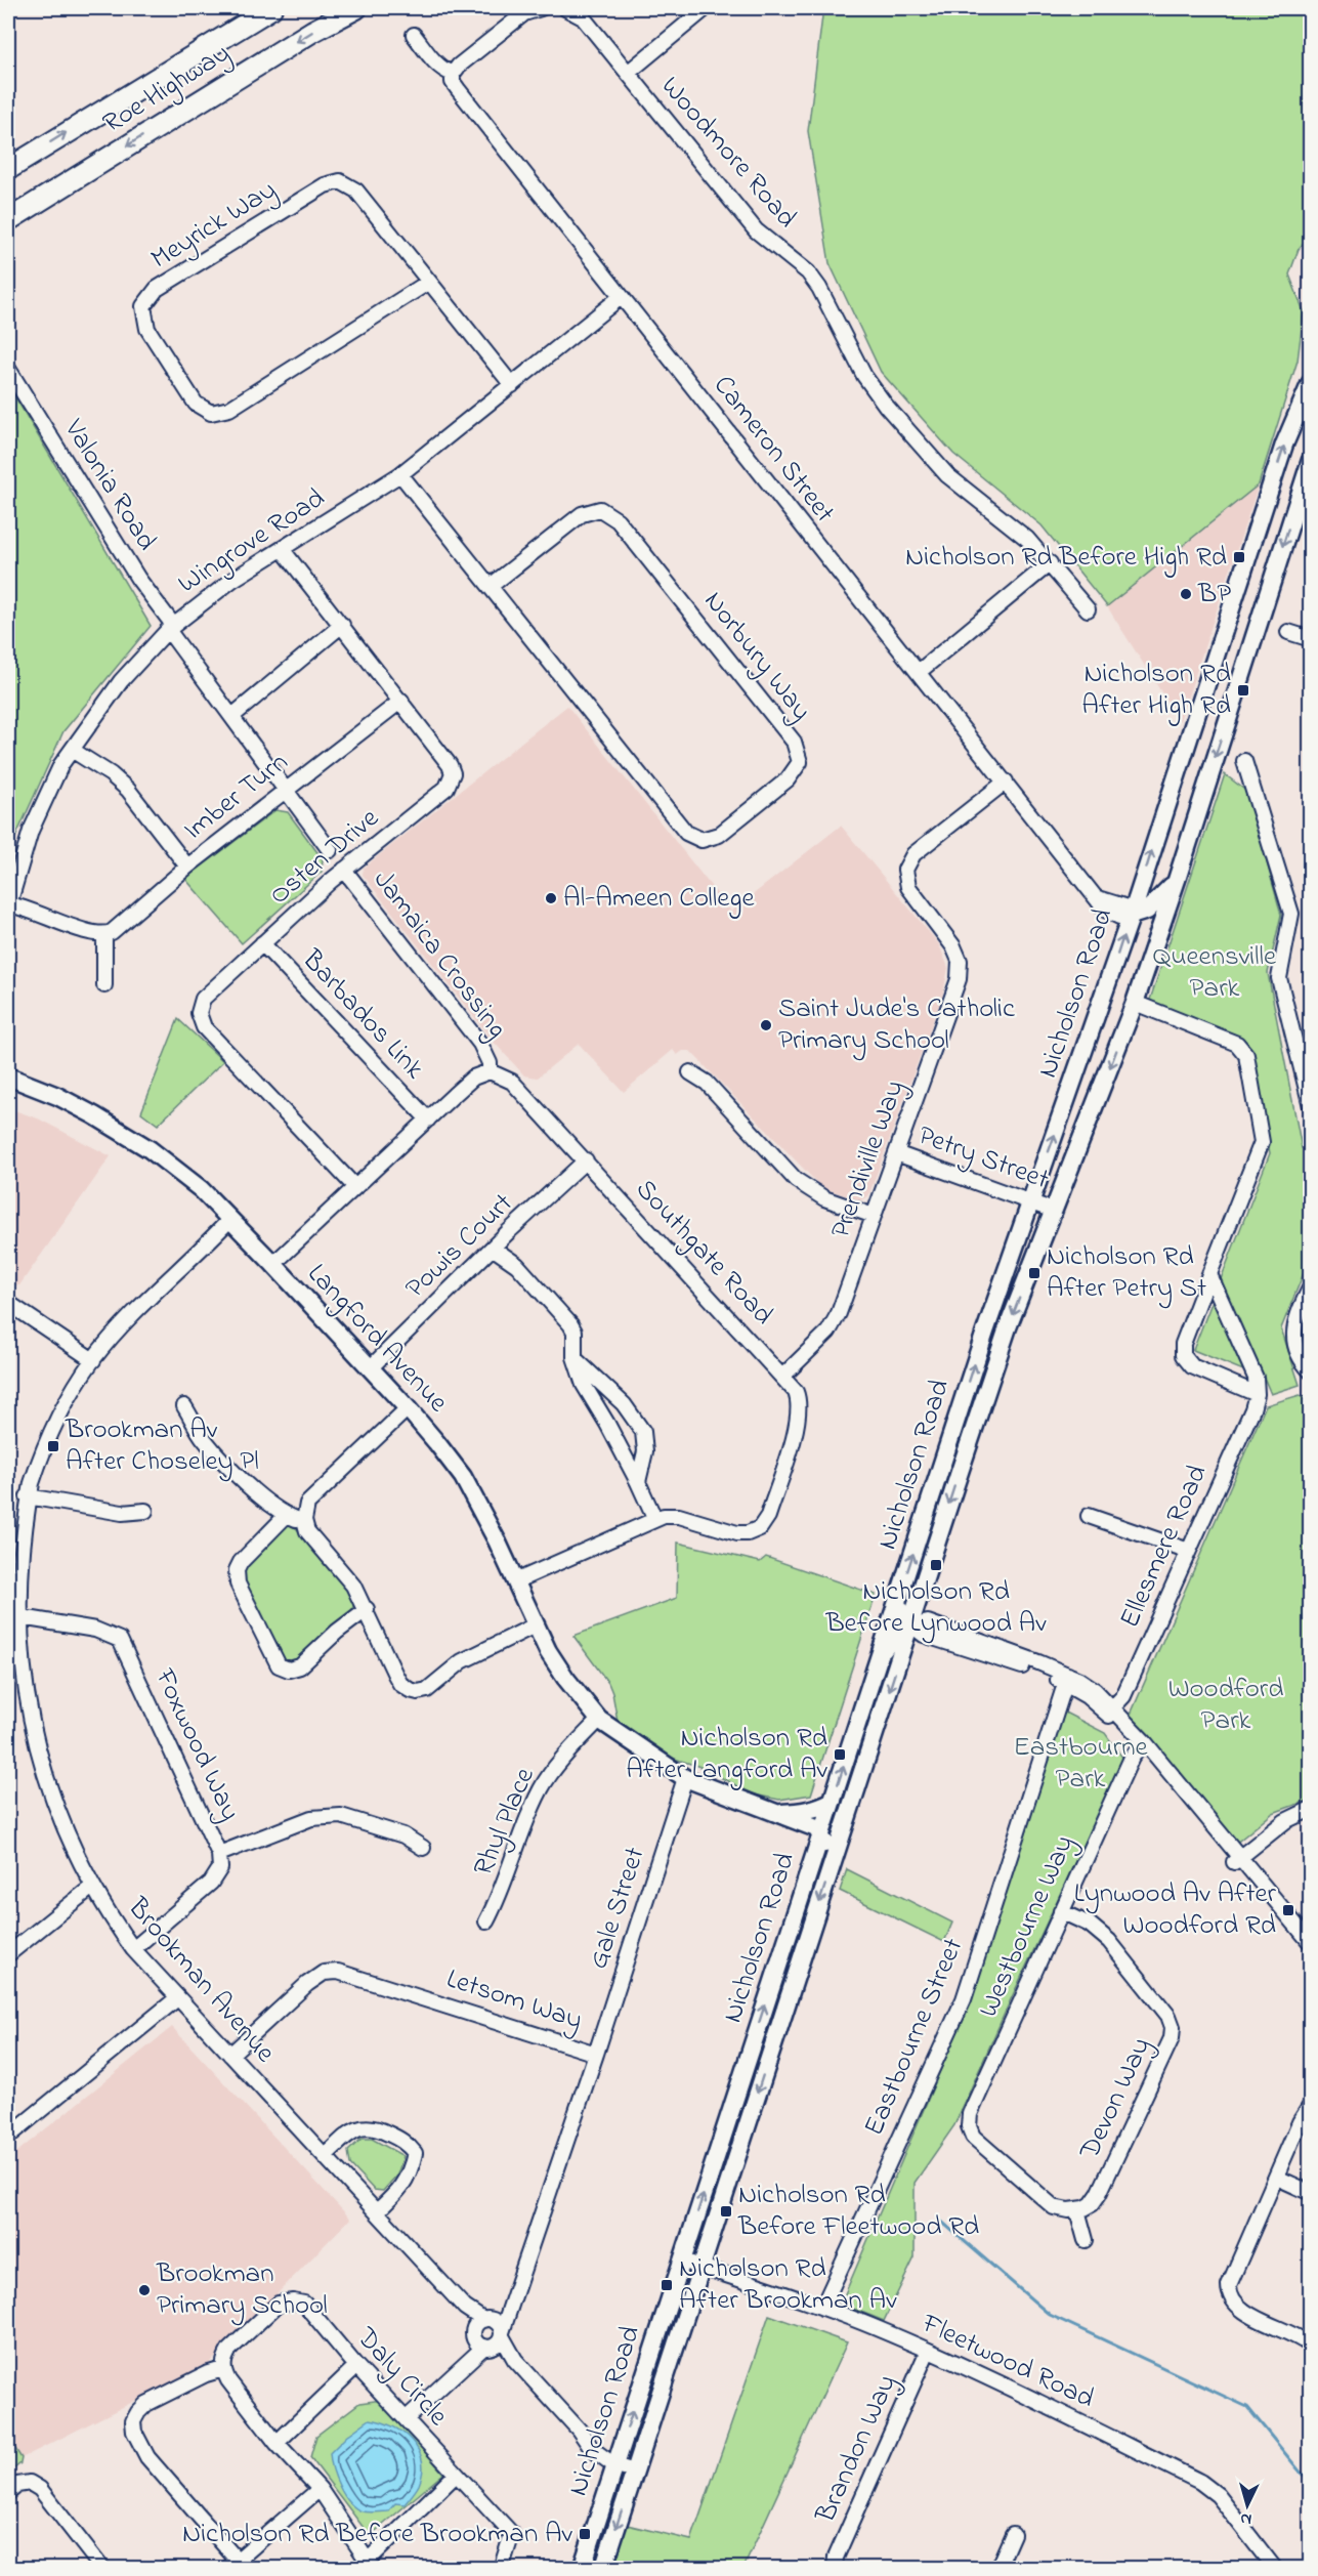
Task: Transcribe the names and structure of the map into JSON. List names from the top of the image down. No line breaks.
{"streets":{"highway":["Roe Highway"],"main road":["Nicholson Road","Langford Avenue"],"street":["Woodmore Road","Meyrick Way","Cameron Street","Valonia Road","Wingrove Road","Norbury Way","Imber Turn","Osten Drive","Jamaica Crossing","Barbados Link","Petry Street","Prendiville Way","Powis Court","Southgate Road","Ellesmere Road","Foxwood Way","Rhyl Place","Gale Street","Westbourne Way","Brookman Avenue","Letsom Way","Eastbourne Street","Devon Way","Fleetwood Road","Daly Circle","Brandon Way"]},"crossings":[["Meyrick Way","Wingrove Road"],["Cameron Street","Wingrove Road"],["Cameron Street","Nicholson Road"],["Cameron Street","Prendiville Way"],["Valonia Road","Wingrove Road"],["Wingrove Road","Norbury Way"],["Wingrove Road","Osten Drive"],["Imber Turn","Osten Drive"],["Osten Drive","Jamaica Crossing"],["Osten Drive","Barbados Link"],["Jamaica Crossing","Southgate Road"],["Nicholson Road","Petry Street"],["Nicholson Road","Langford Avenue"],["Nicholson Road","Brookman Avenue"],["Nicholson Road","Fleetwood Road"],["Petry Street","Prendiville Way"],["Prendiville Way","Southgate Road"],["Powis Court","Southgate Road"],["Powis Court","Langford Avenue"],["Southgate Road","Langford Avenue"],["Langford Avenue","Rhyl Place"],["Langford Avenue","Gale Street"],["Langford Avenue","Brookman Avenue"],["Foxwood Way","Brookman Avenue"],["Gale Street","Letsom Way"],["Westbourne Way","Devon Way"],["Brookman Avenue","Letsom Way"],["Letsom Way","Daly Circle"],["Eastbourne Street","Fleetwood Road"],["Fleetwood Road","Brandon Way"]],"parks":["Queensville Park","Woodford Park","Eastbourne Park"],"places":{"transit":["Nicholson Rd Before High Rd","Nicholson Rd After High Rd","Nicholson Rd After Petry St","Brookman Av After Choseley Pl","Nicholson Rd Before Lynwood Av","Nicholson Rd After Langford Av","Lynwood Av After Woodford Rd","Nicholson Rd Before Fleetwood Rd","Nicholson Rd After Brookman Av","Nicholson Rd Before Brookman Av"],"other":["BP","Al-Ameen College","Saint Jude's Catholic Primary School","Brookman Primary School"]},"north":"bottom"}
